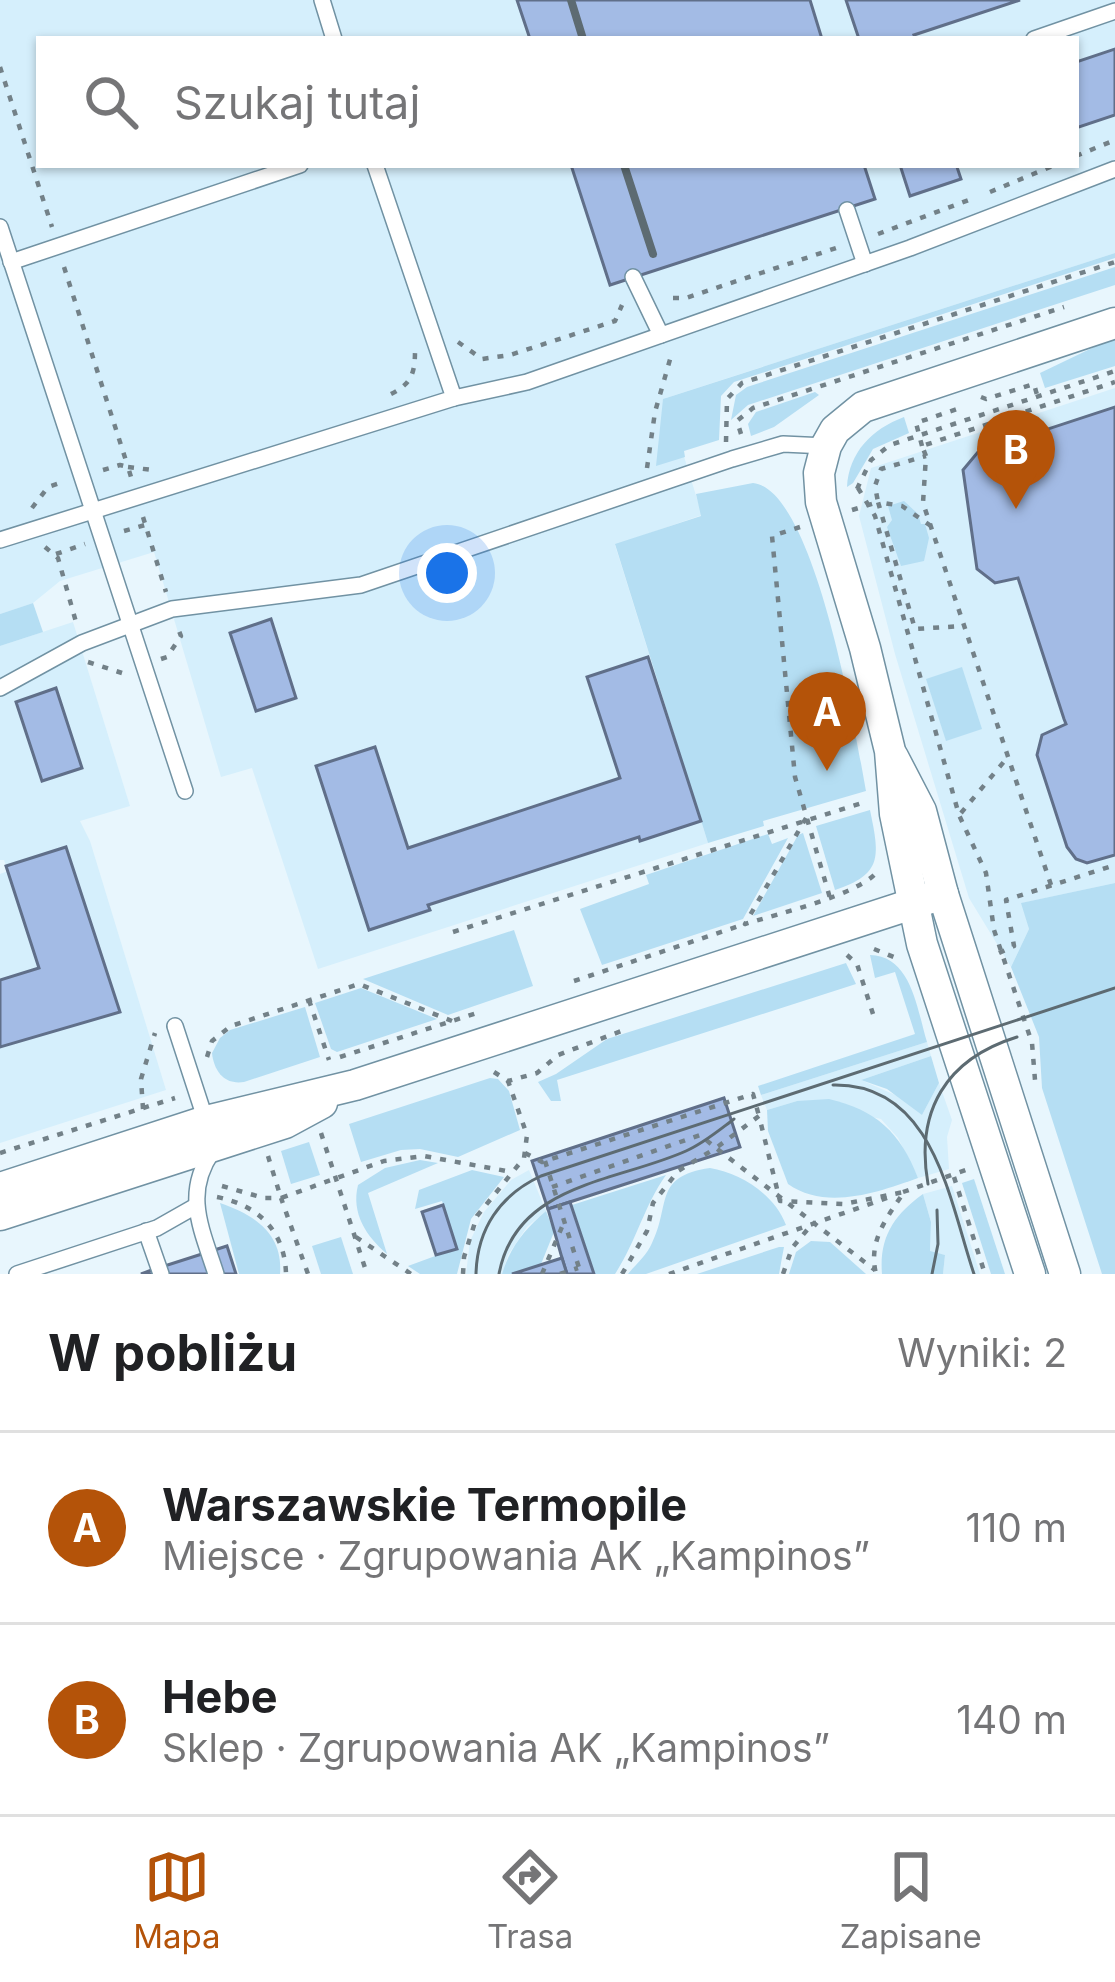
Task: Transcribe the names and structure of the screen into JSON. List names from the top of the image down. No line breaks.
{"page":{"search":"Szukaj tutaj","pins":["B","A"],"heading":["W pobliżu","Wyniki: 2"],"list":[{"mark":"A","name":"Warszawskie Termopile","note":"Miejsce · Zgrupowania AK „Kampinos”","value":"110 m"},{"mark":"B","name":"Hebe","note":"Sklep · Zgrupowania AK „Kampinos”","value":"140 m"}],"nav":["Mapa","Trasa","Zapisane"]}}
